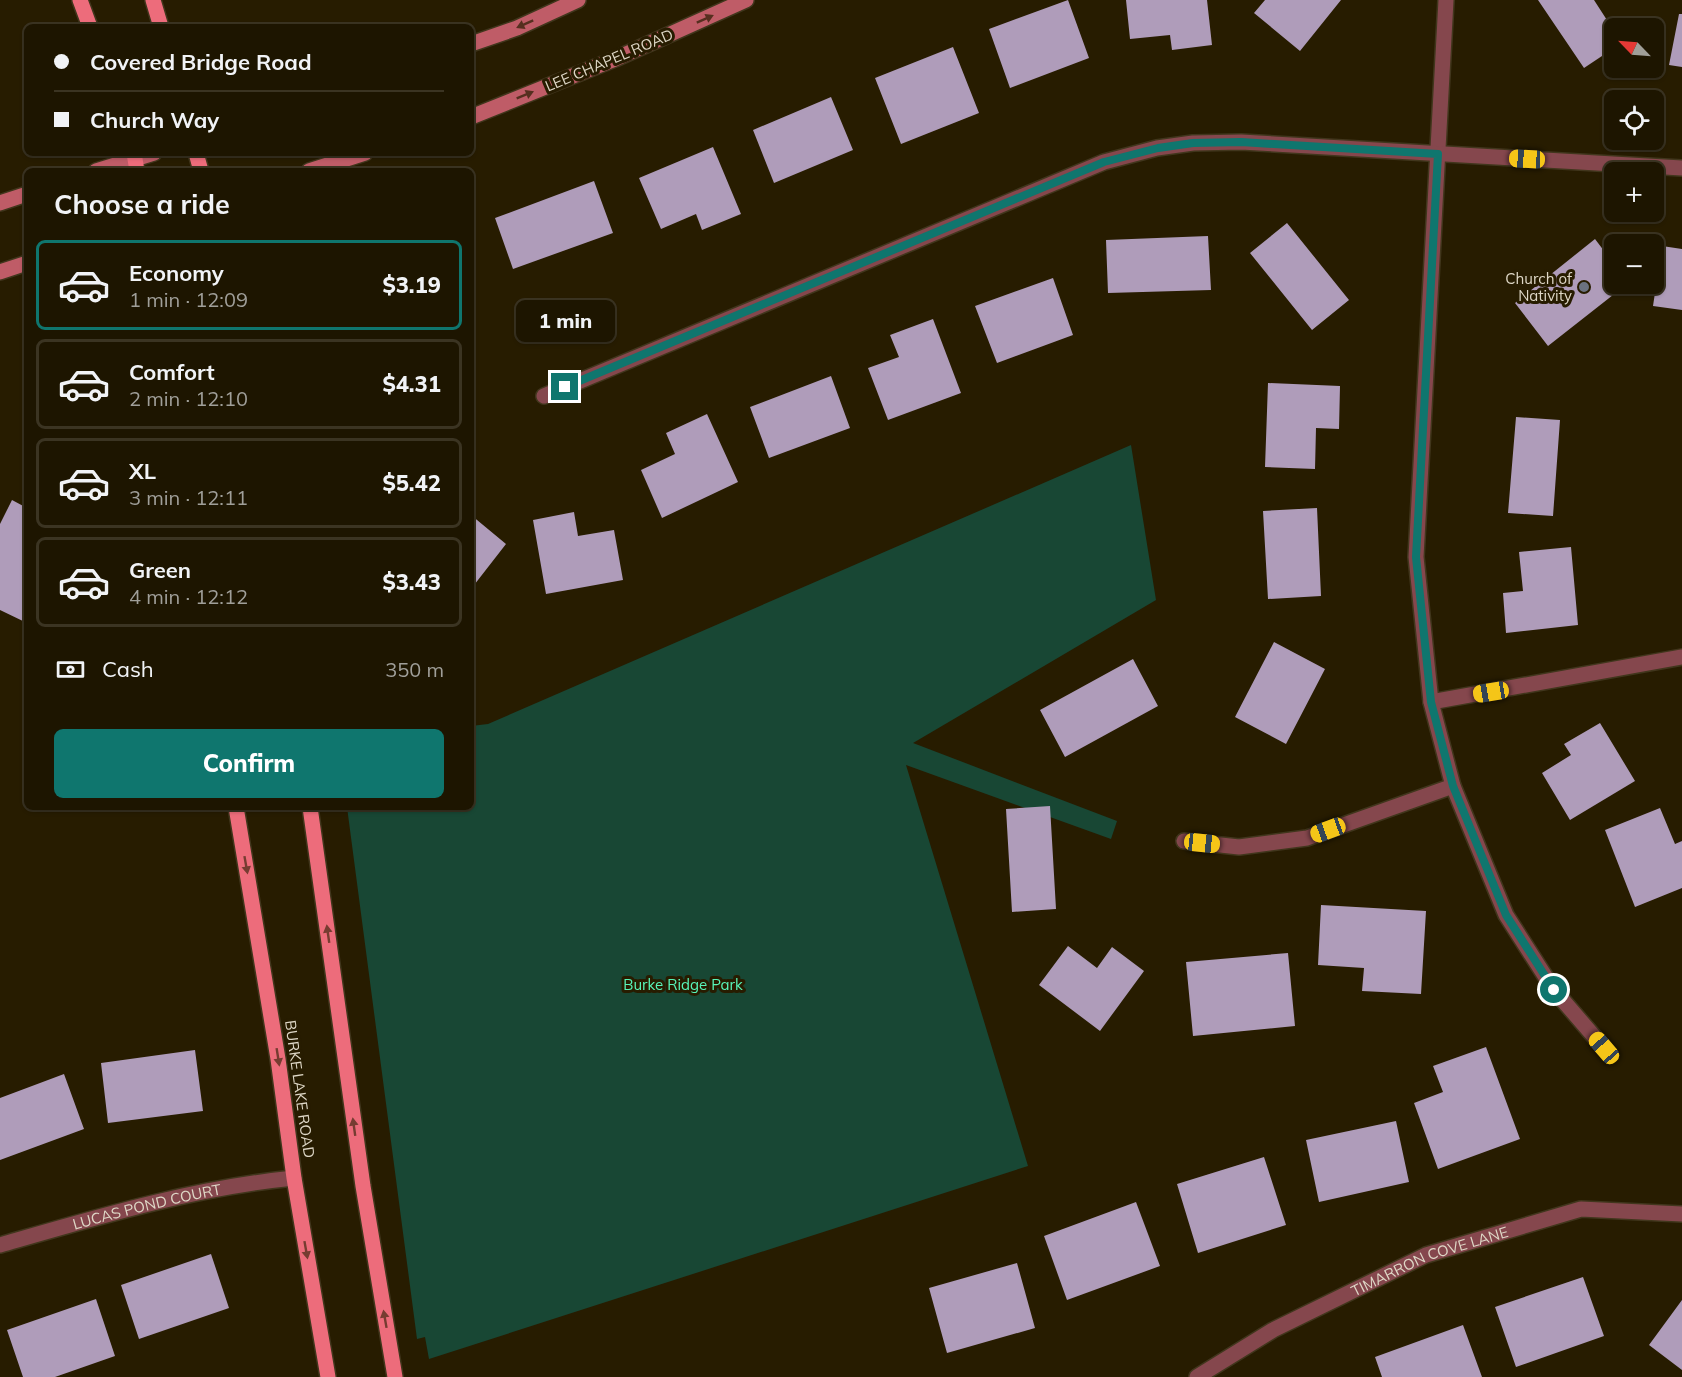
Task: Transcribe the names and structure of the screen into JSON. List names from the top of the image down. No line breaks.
{"streets":{"main road":["LEE CHAPEL ROAD","BURKE LAKE ROAD"],"street":["LUCAS POND COURT","TIMARRON COVE LANE"]},"crossings":[["BURKE LAKE ROAD","LUCAS POND COURT"]],"parks":["Burke Ridge Park"],"places":["Church of Nativity"],"north":"top left","page":{"map_buttons":["+","−"],"banner":["Covered Bridge Road","Church Way"],"heading":"Choose a ride","list":[{"name":"Economy","note":"1 min · 12:09","value":"$3.19"},{"name":"Comfort","note":"2 min · 12:10","value":"$4.31"},{"name":"XL","note":"3 min · 12:11","value":"$5.42"},{"name":"Green","note":"4 min · 12:12","value":"$3.43"}],"bubble":"1 min","pay":["Cash","350 m"],"buttons":"Confirm"}}
